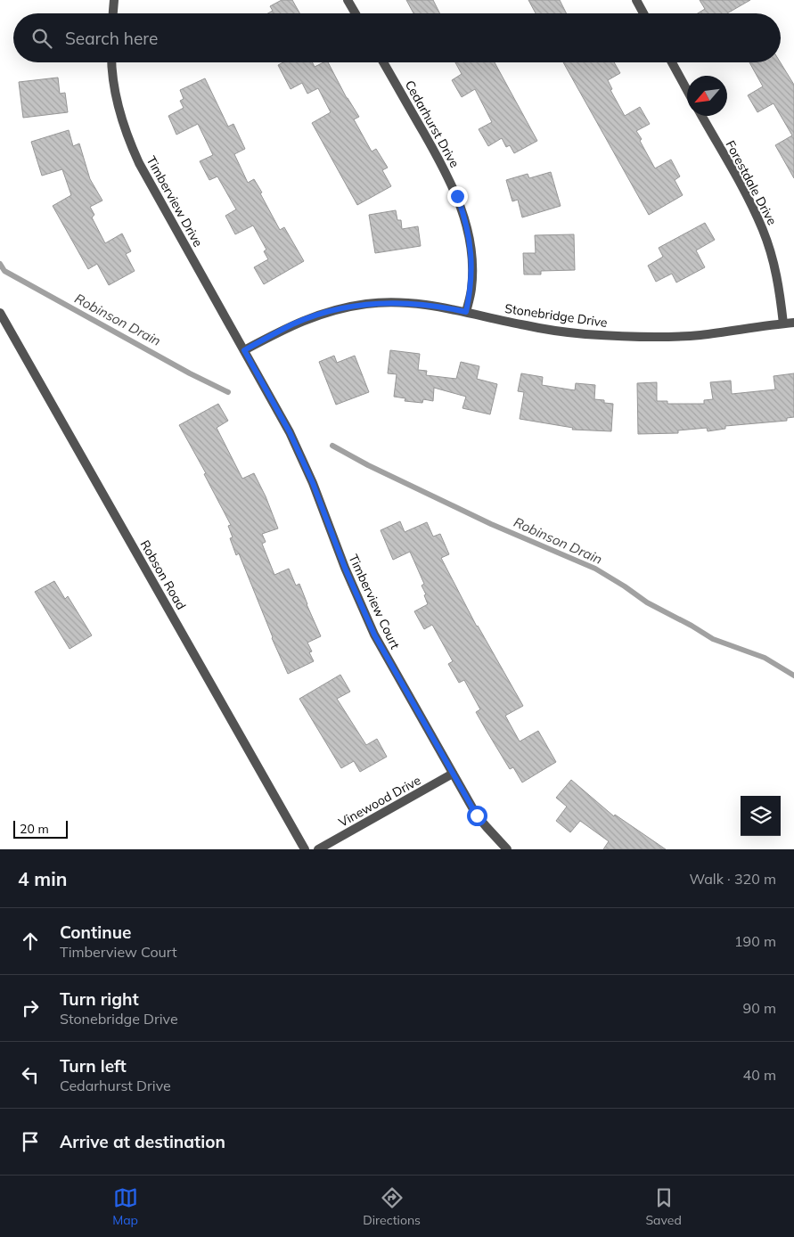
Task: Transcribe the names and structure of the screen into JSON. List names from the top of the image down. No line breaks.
{"streets":{"street":["Cedarhurst Drive","Forestdale Drive","Timberview Drive","Stonebridge Drive","Robson Road","Timberview Court","Vinewood Drive"]},"crossings":[["Cedarhurst Drive","Stonebridge Drive"],["Forestdale Drive","Stonebridge Drive"],["Timberview Drive","Stonebridge Drive"],["Timberview Drive","Timberview Court"],["Stonebridge Drive","Timberview Court"],["Timberview Court","Vinewood Drive"]],"water":["Robinson Drain"],"scale_bar":"20 m","north":"bottom left","page":{"search":"Search here","scale":"20 m","heading":["4 min","Walk · 320 m"],"list":[["Continue","Timberview Court","190 m"],["Turn right","Stonebridge Drive","90 m"],["Turn left","Cedarhurst Drive","40 m"],"Arrive at destination"],"nav":["Map","Directions","Saved"]}}
